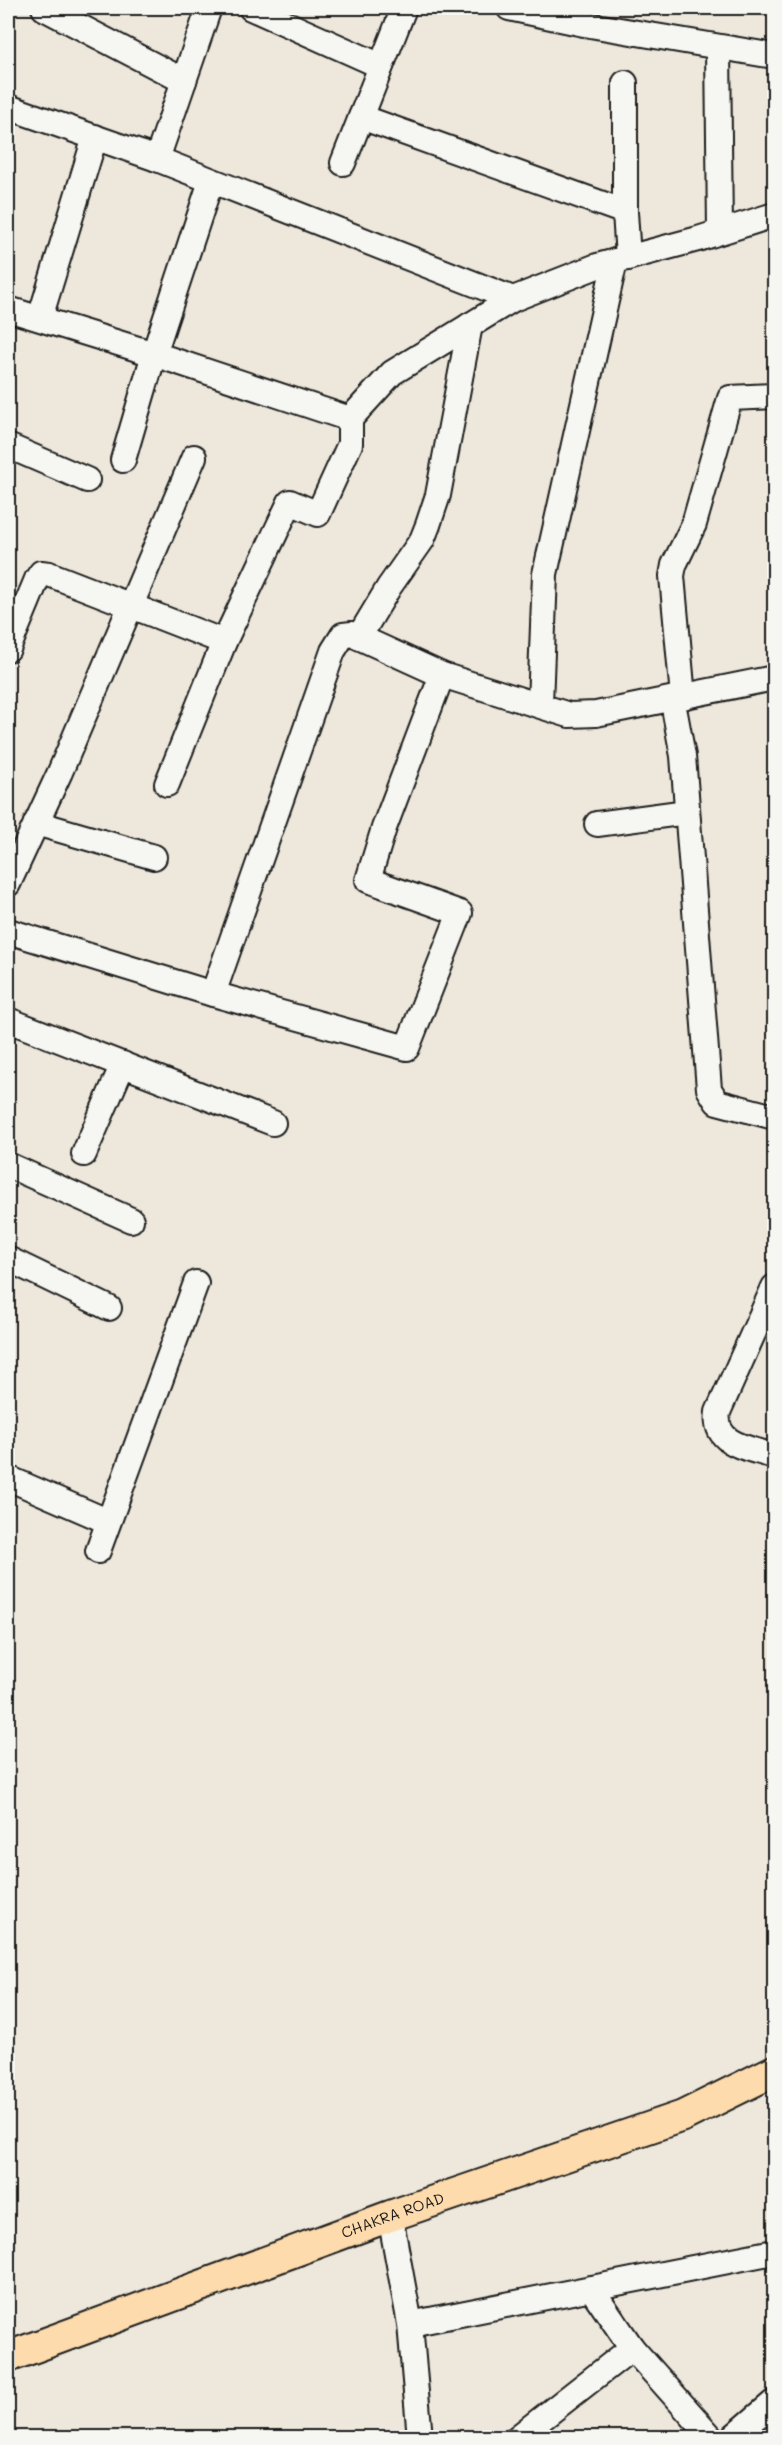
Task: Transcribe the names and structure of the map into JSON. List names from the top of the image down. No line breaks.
{"streets":{"main road":["CHAKRA ROAD"]}}
